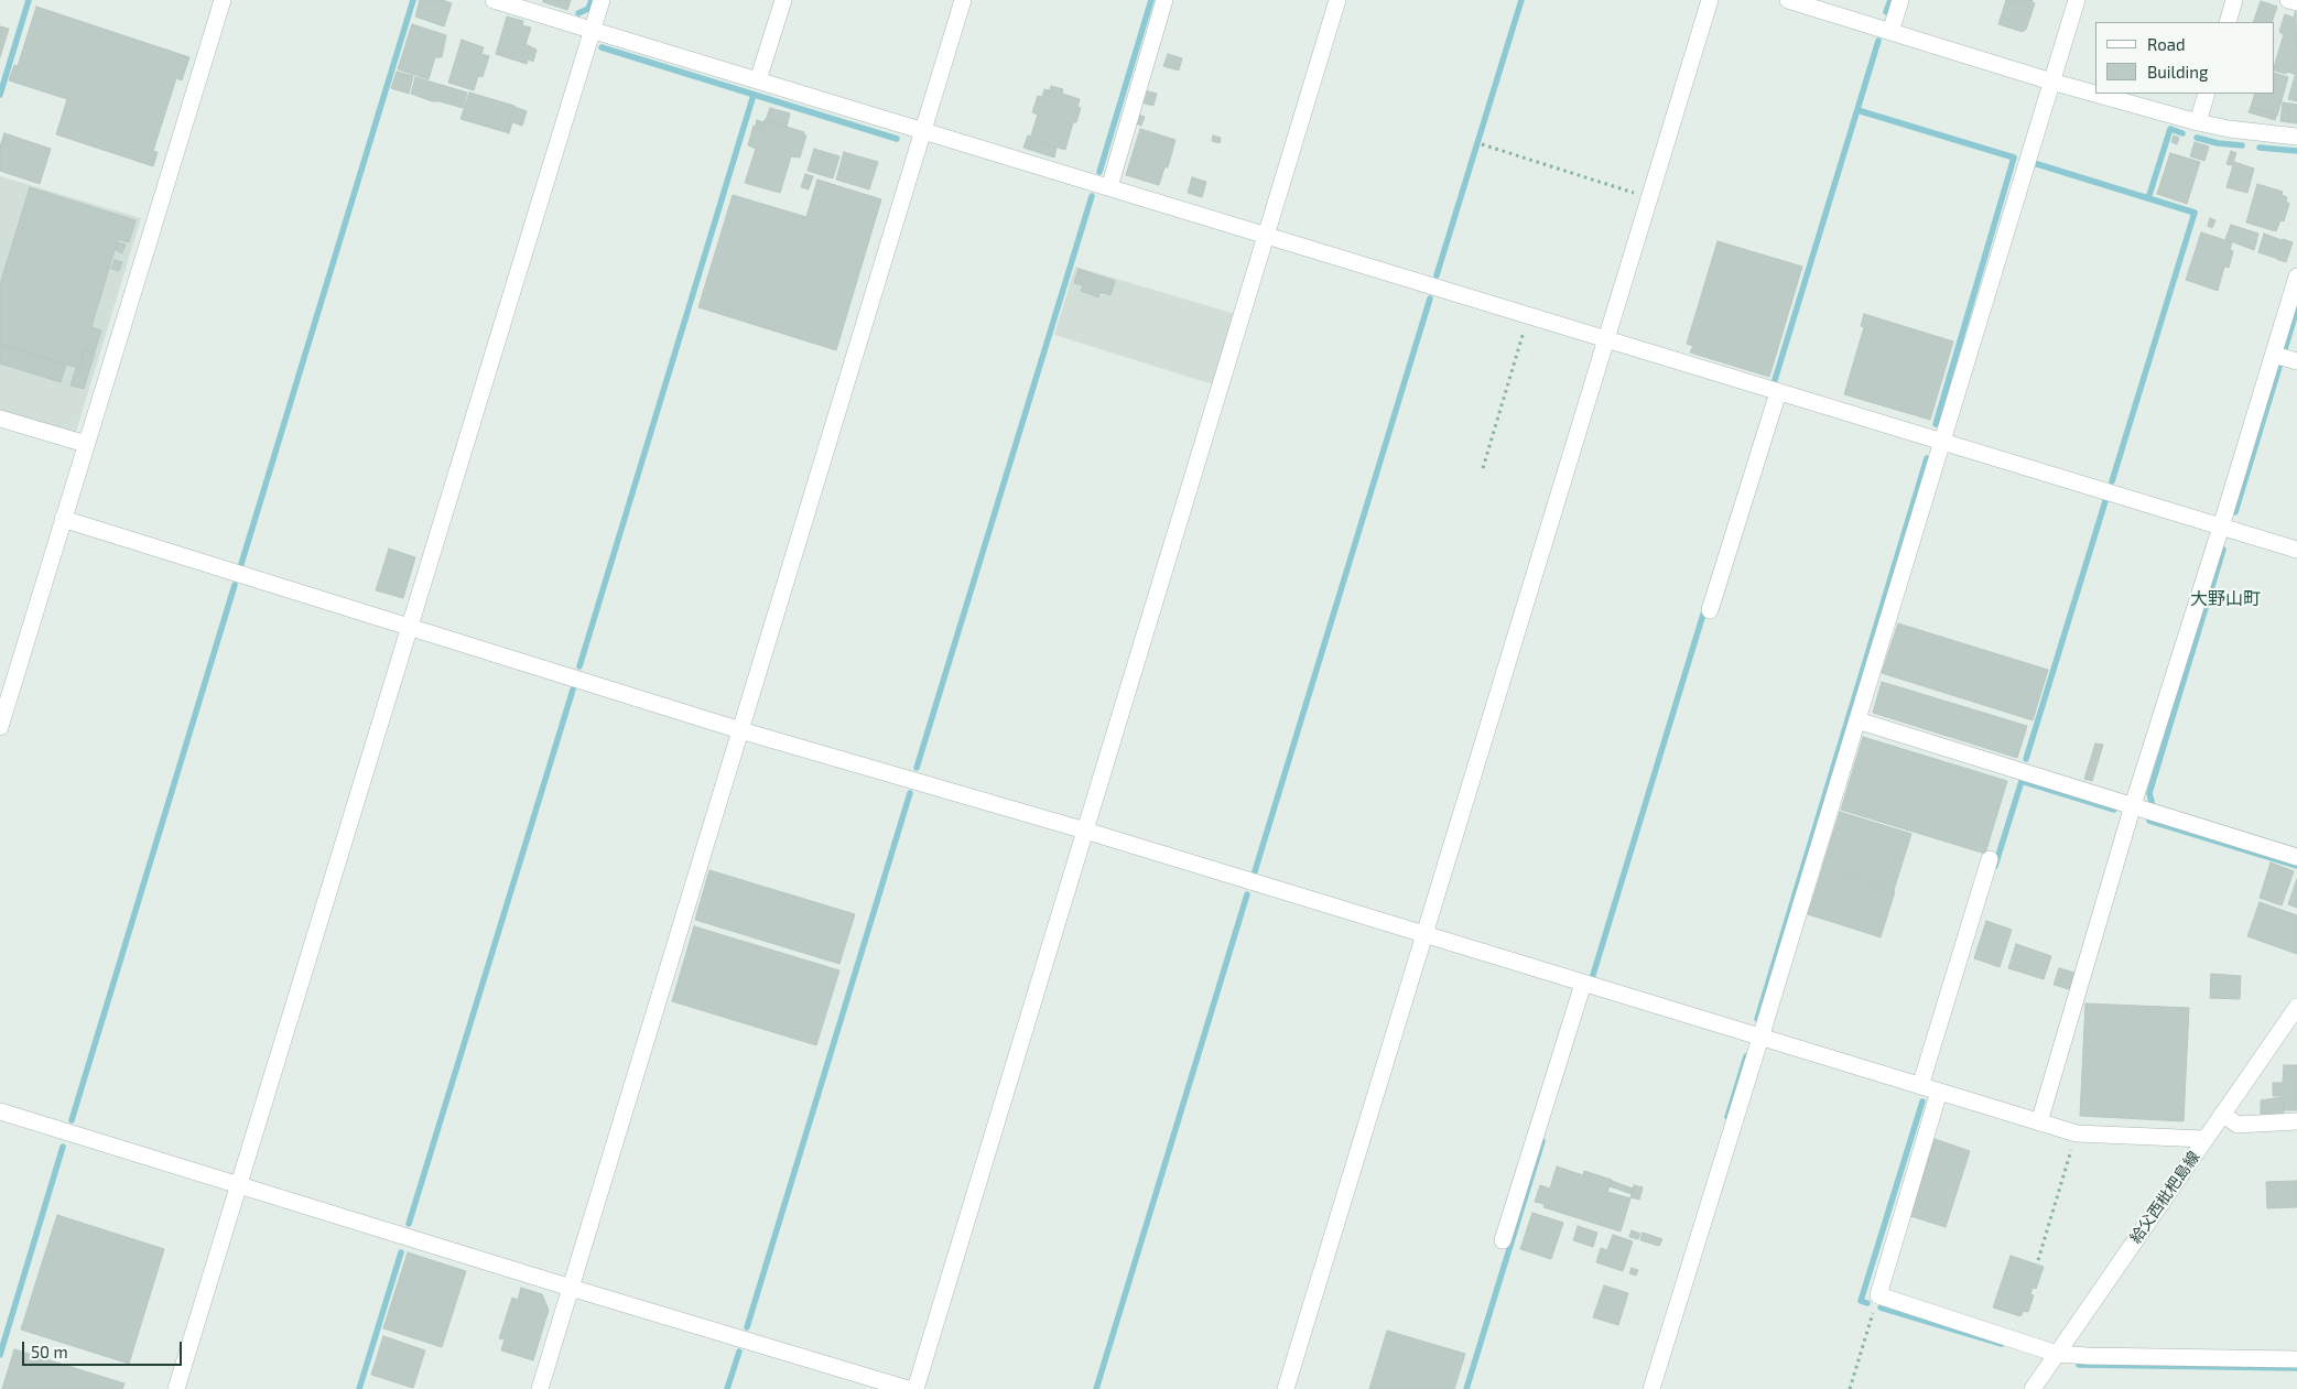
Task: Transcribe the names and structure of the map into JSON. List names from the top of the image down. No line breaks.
{"streets":{"street":["給父西枇杷島線"]},"districts":["大野山町"],"legend":["Road","Building"],"scale_bar":"50 m"}
